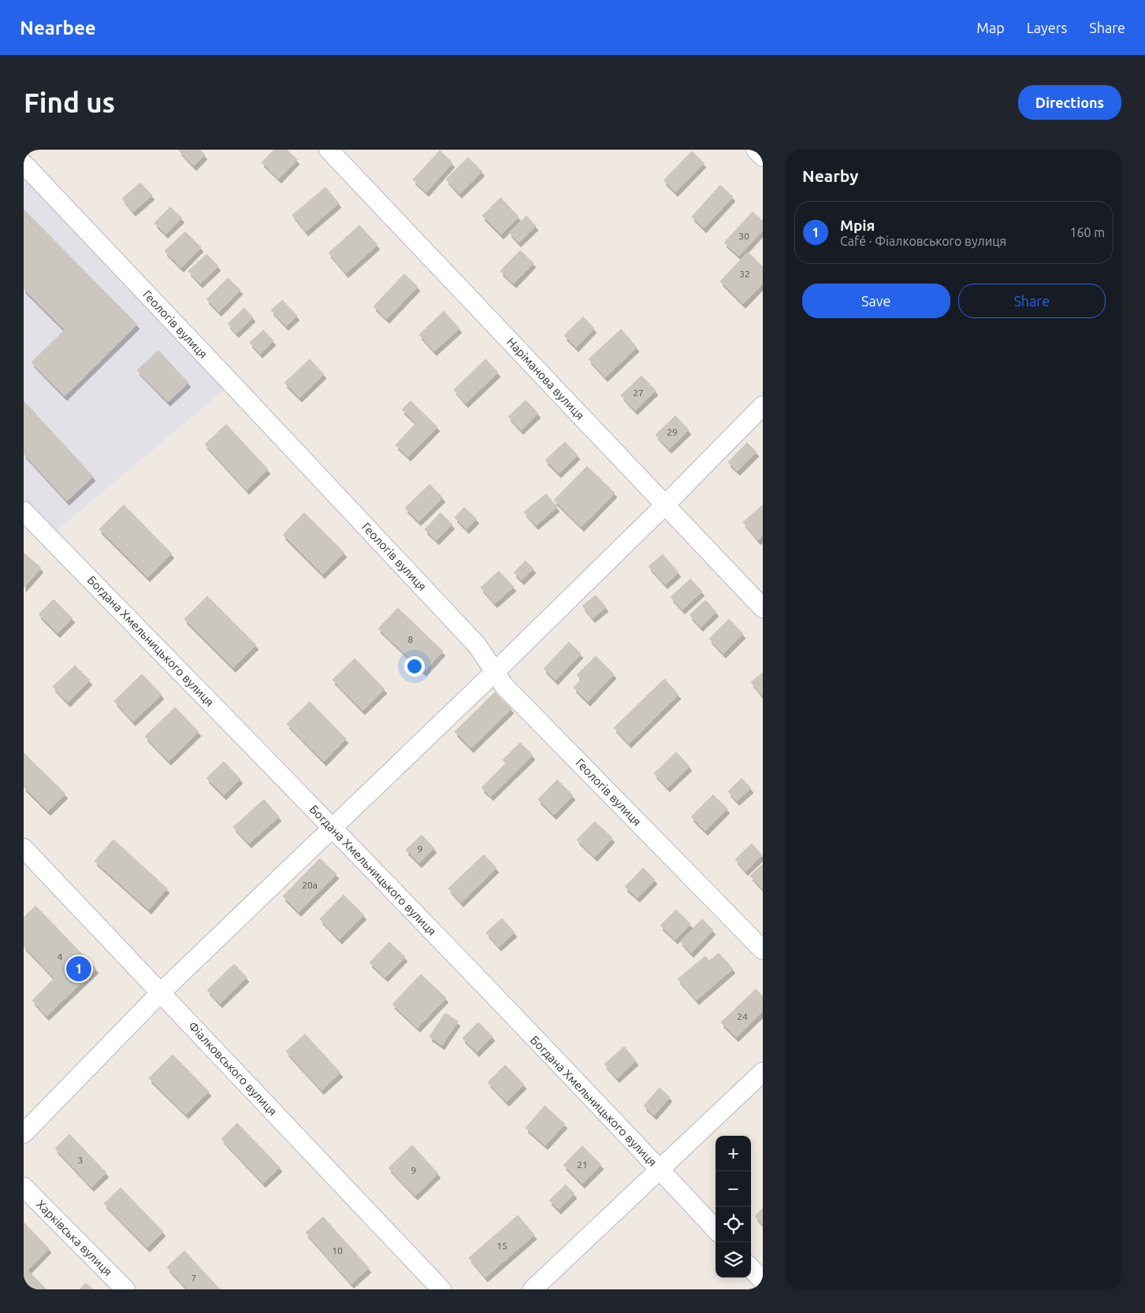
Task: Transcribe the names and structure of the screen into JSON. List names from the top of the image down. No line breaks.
{"streets":{"street":["Геологів вулиця","Наріманова вулиця","Богдана Хмельницького вулиця","Фіалковського вулиця","Харківська вулиця"]},"house_numbers":["30","32","27","29","8","9","20а","4","24","3","21","9","15","10","7"],"page":{"header":"Nearbee","nav":["Map","Layers","Share"],"buttons":["Directions",["Save","Share"]],"title":"Find us","heading":"Nearby","list":[{"mark":"1","name":"Мрія","note":"Café · Фіалковського вулиця","value":"160 m"}],"pins":"1","map_buttons":["+","−"]}}
